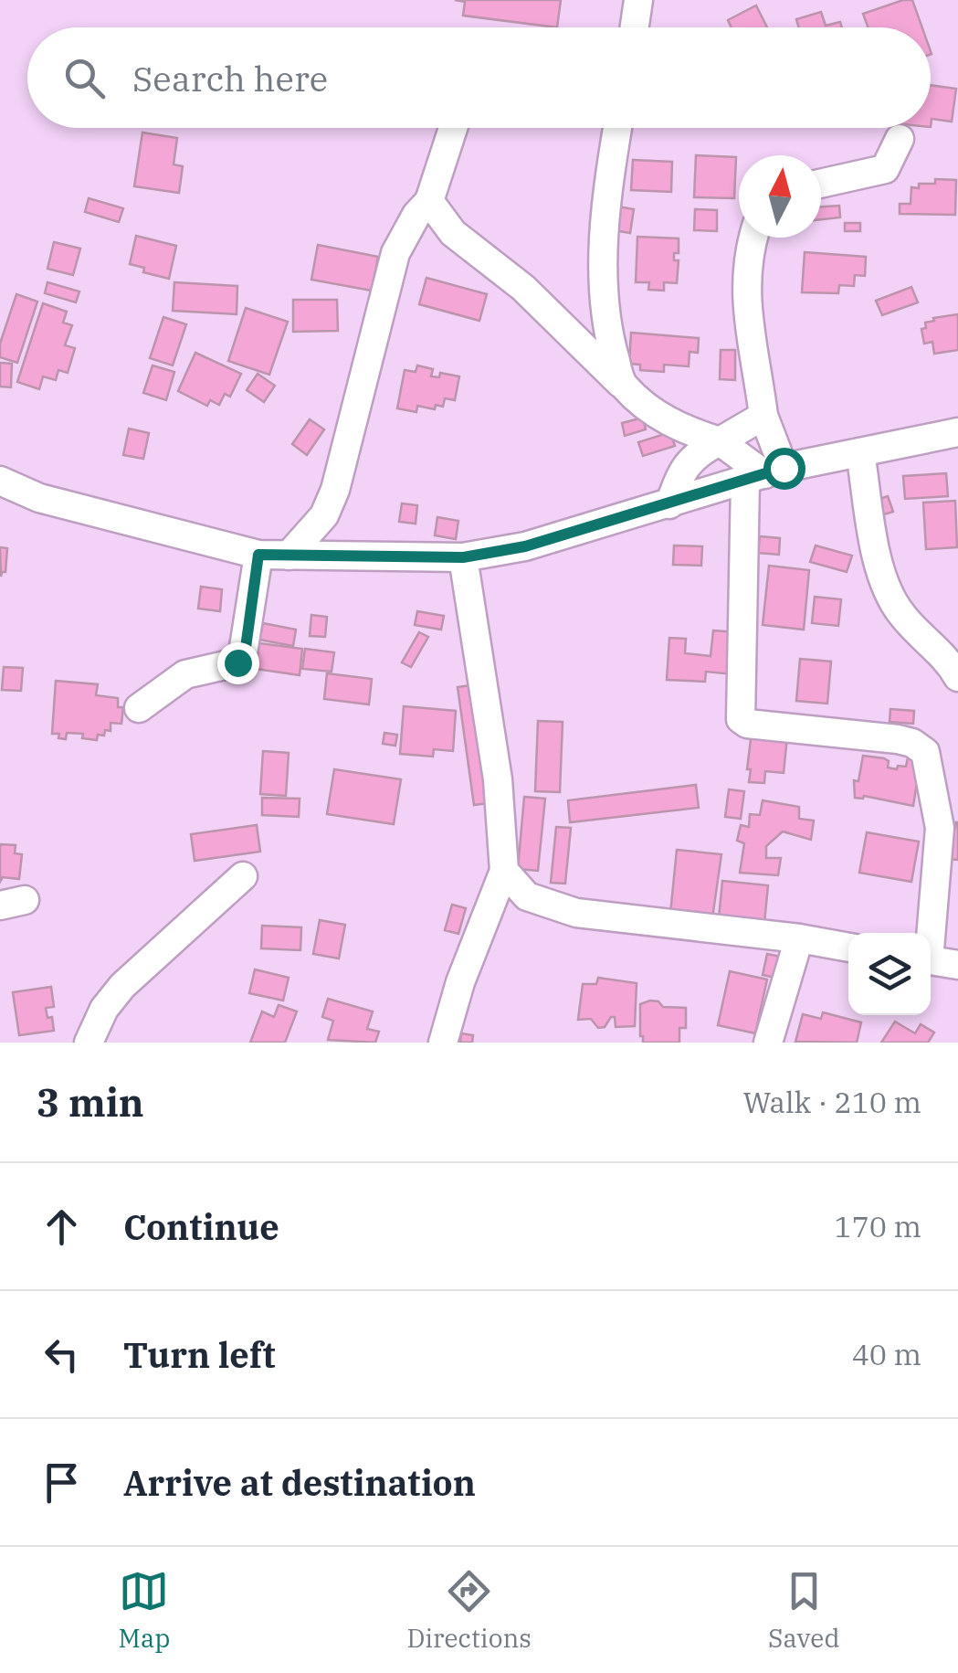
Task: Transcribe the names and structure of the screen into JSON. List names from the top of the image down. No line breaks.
{"north":"top","page":{"search":"Search here","heading":["3 min","Walk · 210 m"],"list":[["Continue","170 m"],["Turn left","40 m"],"Arrive at destination"],"nav":["Map","Directions","Saved"]}}
